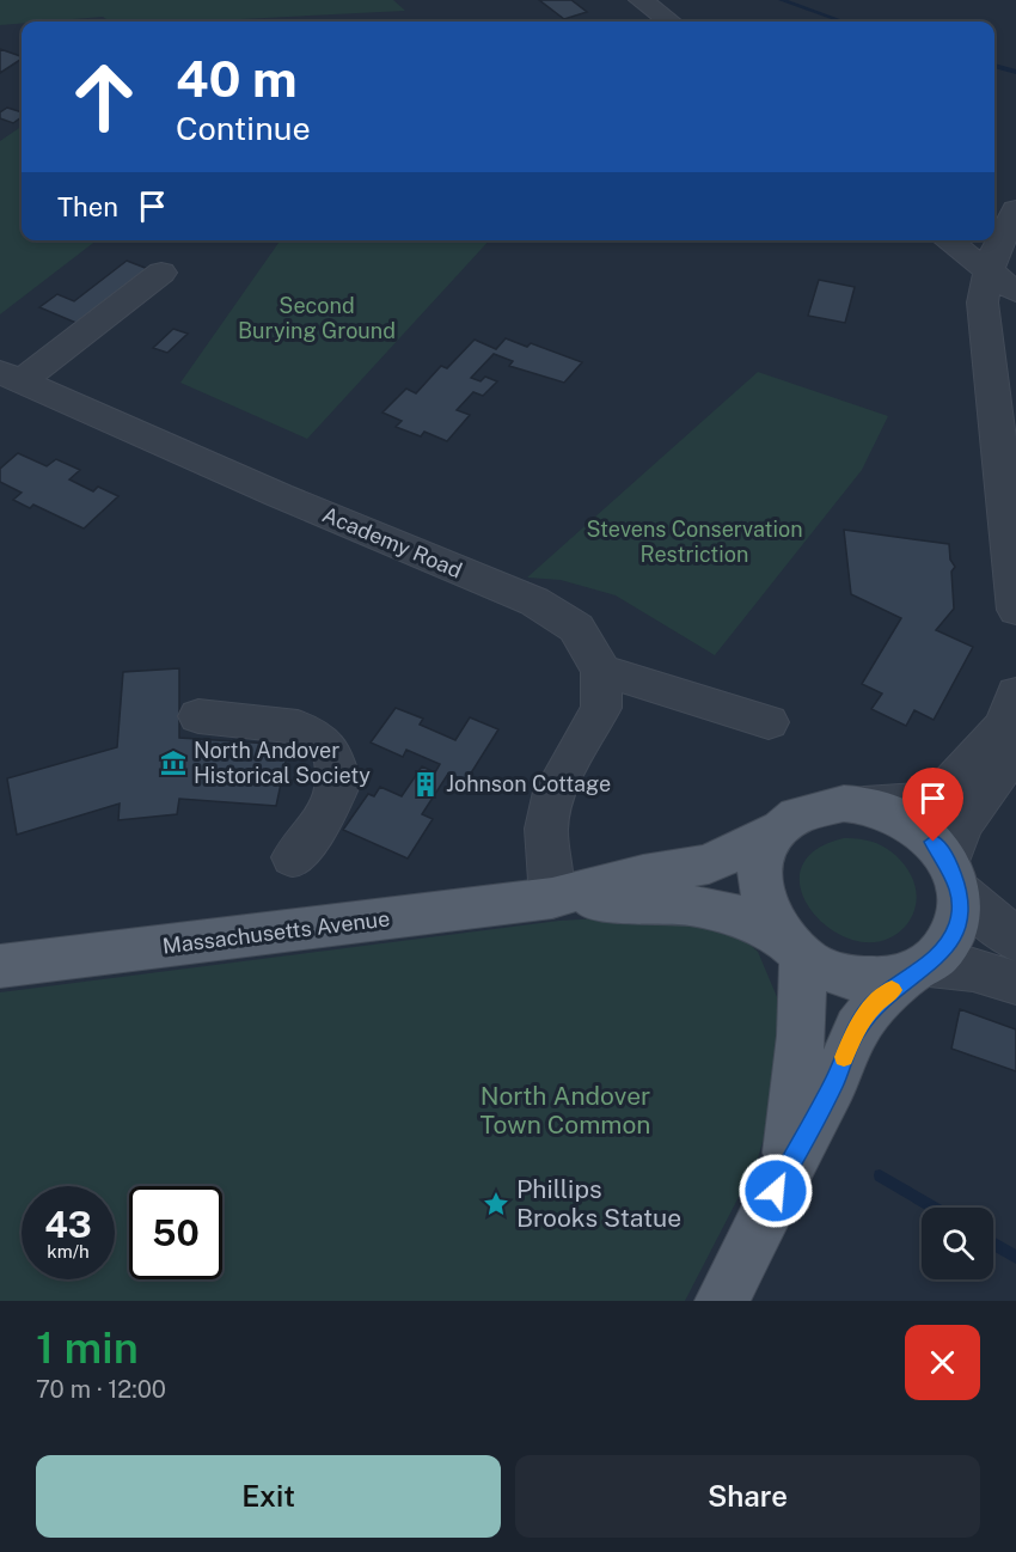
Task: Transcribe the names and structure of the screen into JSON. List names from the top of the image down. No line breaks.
{"streets":{"main road":["Massachusetts Avenue"],"street":["Academy Road"]},"parks":["Second Burying Ground","Stevens Conservation Restriction","North Andover Town Common"],"places":{"museum":["North Andover Historical Society"],"building":["Johnson Cottage"],"place":["Phillips Brooks Statue"]},"page":{"turn":["40 m","Continue"],"then":"Then","speed":"43 km/h","limit":"50","heading":["1 min","70 m · 12:00"],"buttons":["Exit","Share"]}}
